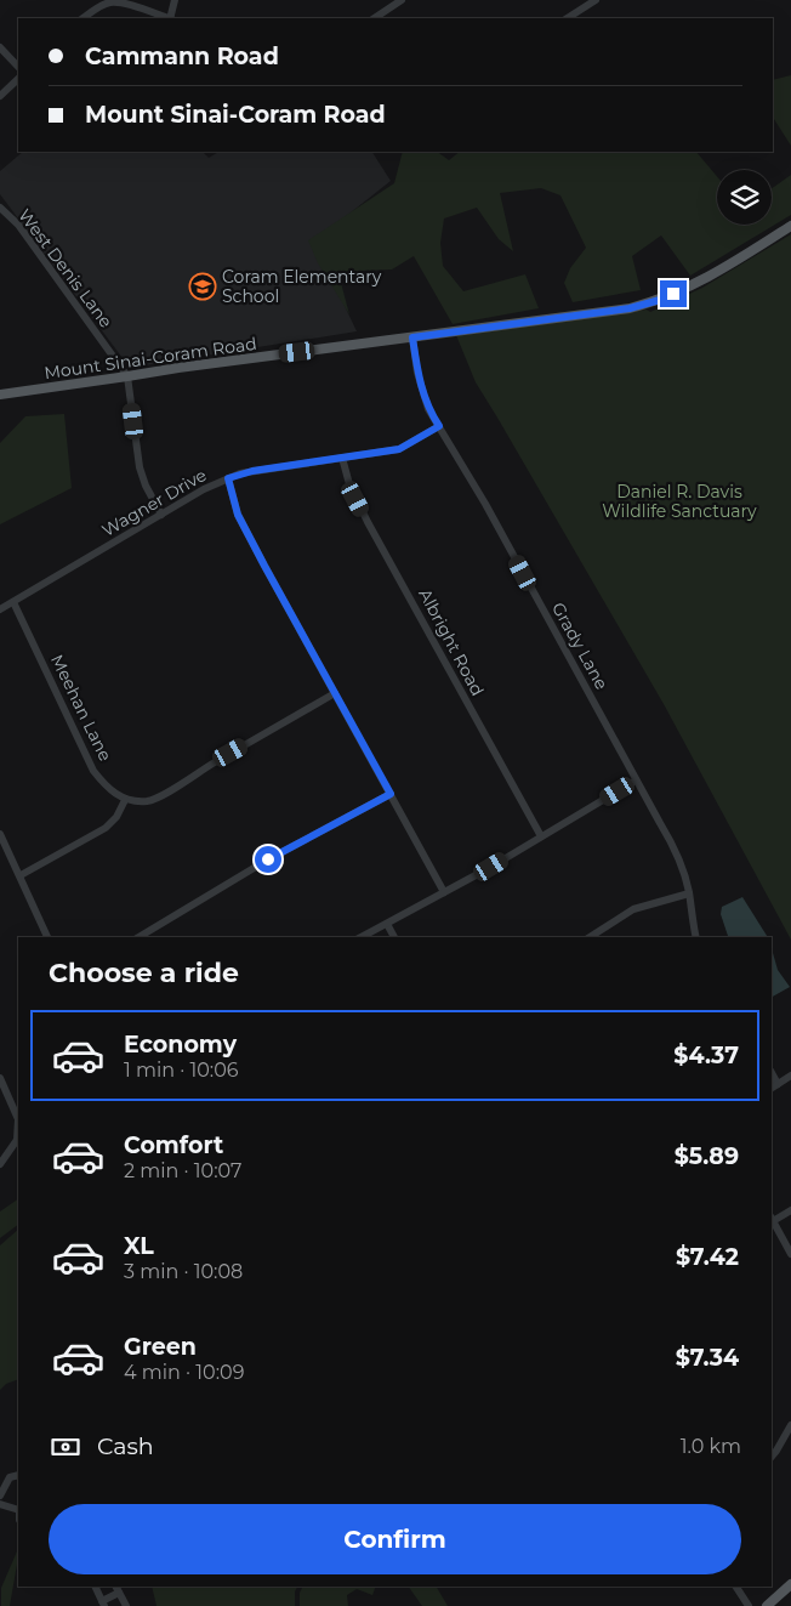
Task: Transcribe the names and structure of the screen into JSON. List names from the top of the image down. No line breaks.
{"streets":{"main road":["Mount Sinai-Coram Road"],"street":["West Denis Lane","Wagner Drive","Albright Road","Grady Lane","Meehan Lane"]},"crossings":[["West Denis Lane","Mount Sinai-Coram Road"],["Mount Sinai-Coram Road","Grady Lane"],["Wagner Drive","Albright Road"],["Wagner Drive","Grady Lane"],["Wagner Drive","Meehan Lane"]],"parks":["Daniel R. Davis Wildlife Sanctuary"],"places":{"school or university":["Coram Elementary School"]},"page":{"banner":["Cammann Road","Mount Sinai-Coram Road"],"heading":"Choose a ride","list":[{"name":"Economy","note":"1 min · 10:06","value":"$4.37"},{"name":"Comfort","note":"2 min · 10:07","value":"$5.89"},{"name":"XL","note":"3 min · 10:08","value":"$7.42"},{"name":"Green","note":"4 min · 10:09","value":"$7.34"}],"pay":["Cash","1.0 km"],"buttons":"Confirm"}}
